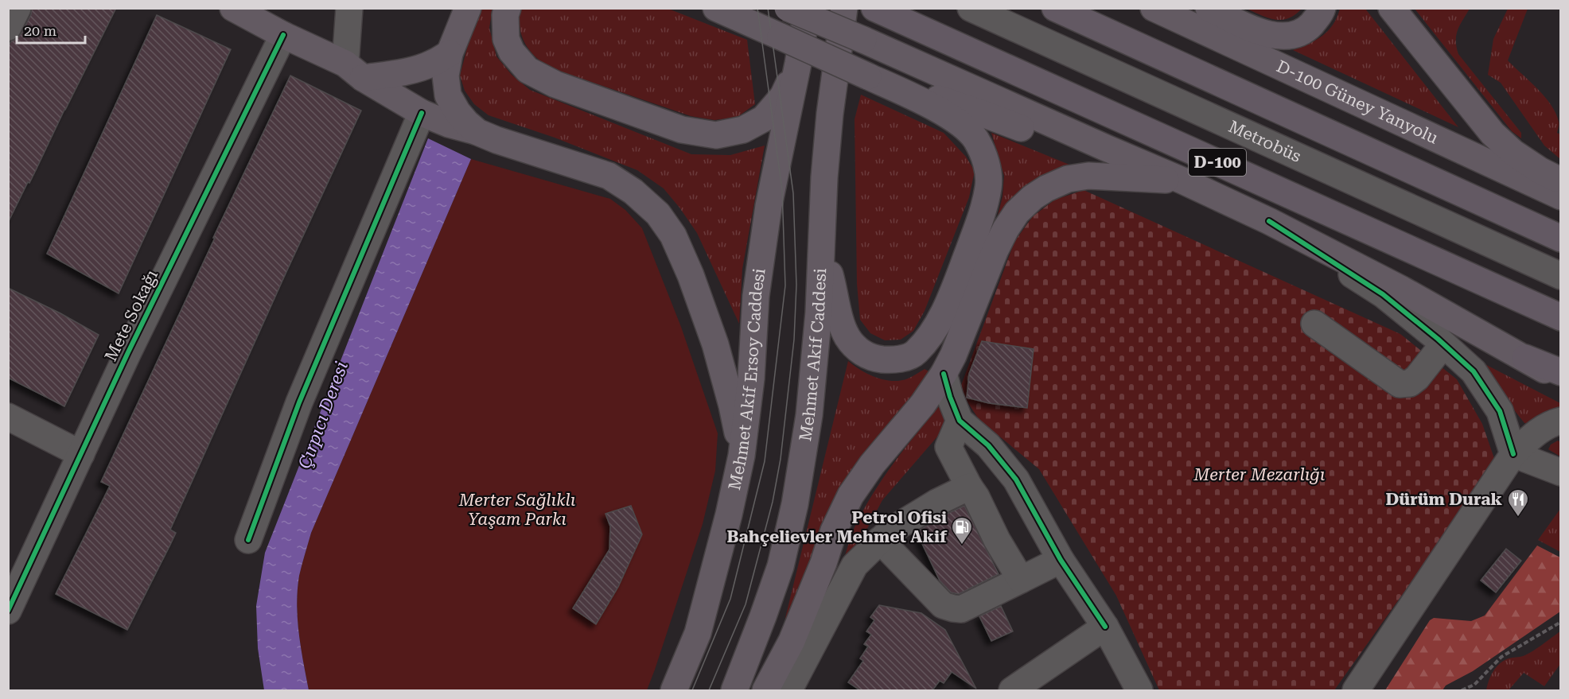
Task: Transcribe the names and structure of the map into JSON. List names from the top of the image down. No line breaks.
{"streets":{"highway":["D-100"],"main road":["D-100 Güney Yanyolu","Mehmet Akif Caddesi","Mehmet Akif Ersoy Caddesi"],"street":["Metrobüs","Mete Sokağı"]},"water":["Çırpıcı Deresi"],"parks":["Merter Mezarlığı","Merter Sağlıklı Yaşam Parkı"],"places":{"restaurant":["Dürüm Durak"],"fuel station":["Petrol Ofisi Bahçelievler Mehmet Akif"]},"scale_bar":"20 m"}
